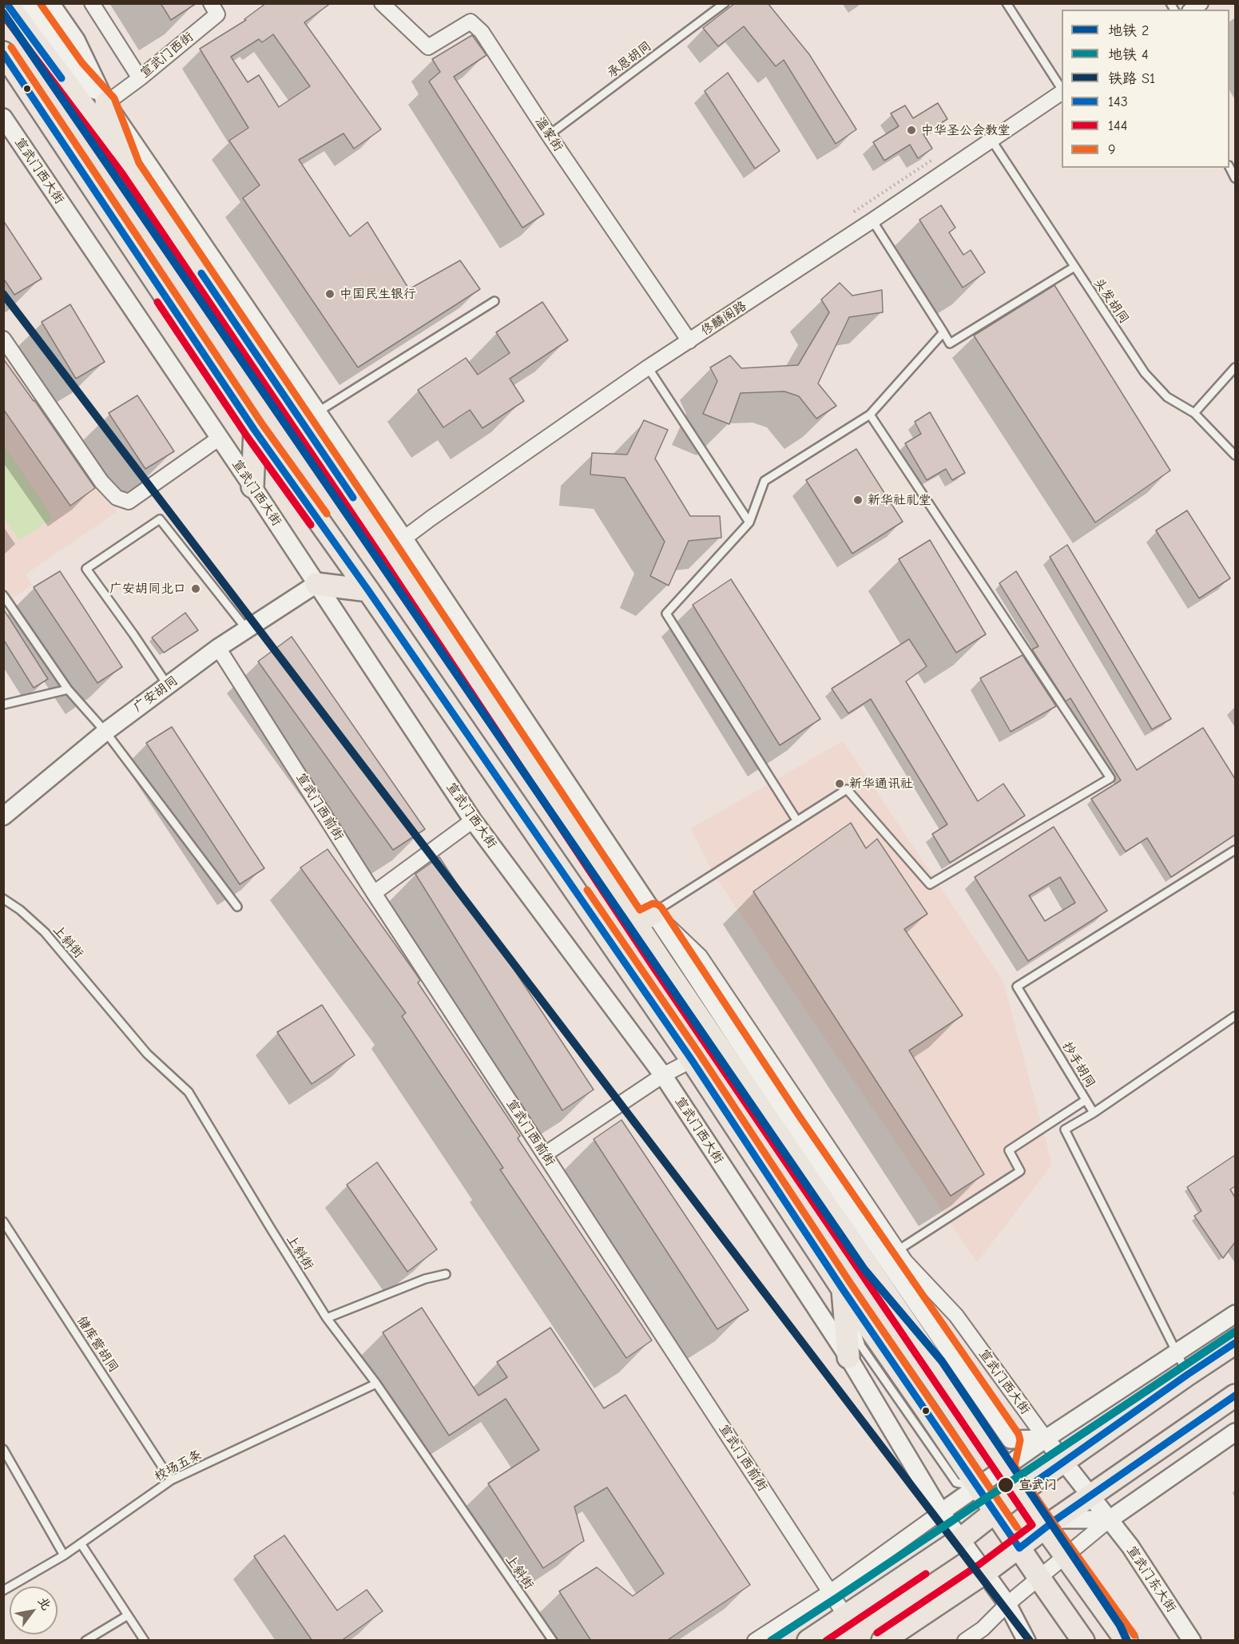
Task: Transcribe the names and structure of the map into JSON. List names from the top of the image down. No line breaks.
{"streets":{"main road":["宣武门西大街"],"street":["宣武门西街","温家街","佟麟阁路","广安胡同","宣武门西前街","宣武门东大街"],"lane":["承恩胡同","头发胡同","上斜街","抄手胡同","储库营胡同","校场五条"]},"crossings":[["宣武门西街","宣武门西大街"],["承恩胡同","温家街"],["温家街","佟麟阁路"],["宣武门西大街","佟麟阁路"],["宣武门西大街","广安胡同"],["宣武门西大街","宣武门东大街"],["头发胡同","佟麟阁路"],["广安胡同","宣武门西前街"],["上斜街","校场五条"],["储库营胡同","校场五条"]],"places":["中华圣公会教堂","中国民生银行","新华社礼堂","广安胡同北口","新华通讯社","宣武门"],"lines":["transit line 143","transit line 9","metro line 2","transit line 144","rail line S1","metro line 4"],"legend":["地铁 2","地铁 4","铁路 S1","143","144","9"],"north":"top right"}
